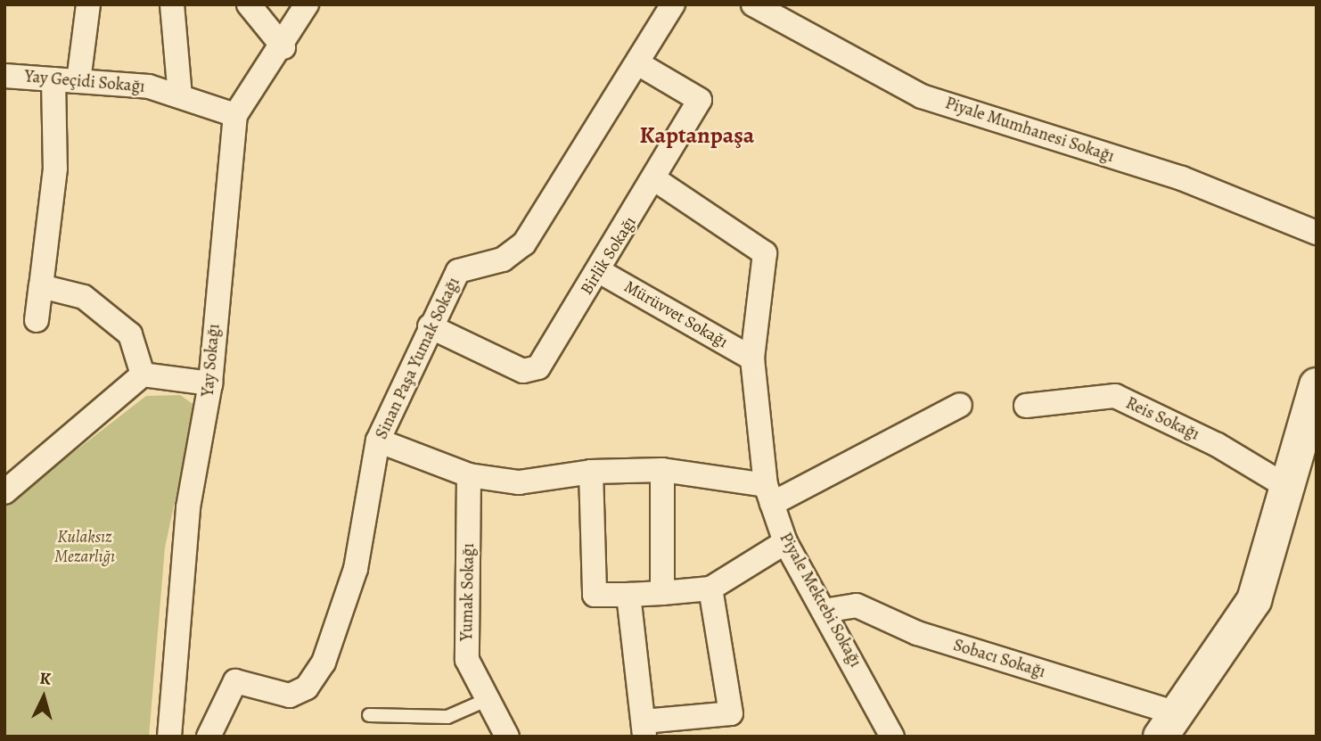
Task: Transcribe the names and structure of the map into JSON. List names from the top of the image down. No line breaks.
{"streets":{"street":["Yay Geçidi Sokağı","Piyale Mumhanesi Sokağı","Birlik Sokağı","Mürüvvet Sokağı","Sinan Paşa Yumak Sokağı","Yay Sokağı","Reis Sokağı","Yumak Sokağı","Piyale Mektebi Sokağı","Sobacı Sokağı"]},"crossings":[["Yay Geçidi Sokağı","Yay Sokağı"],["Birlik Sokağı","Mürüvvet Sokağı"],["Birlik Sokağı","Sinan Paşa Yumak Sokağı"],["Birlik Sokağı","Piyale Mektebi Sokağı"],["Mürüvvet Sokağı","Piyale Mektebi Sokağı"],["Piyale Mektebi Sokağı","Sobacı Sokağı"]],"districts":["Kaptanpaşa"],"parks":["Kulaksız Mezarlığı"],"north":"top"}
